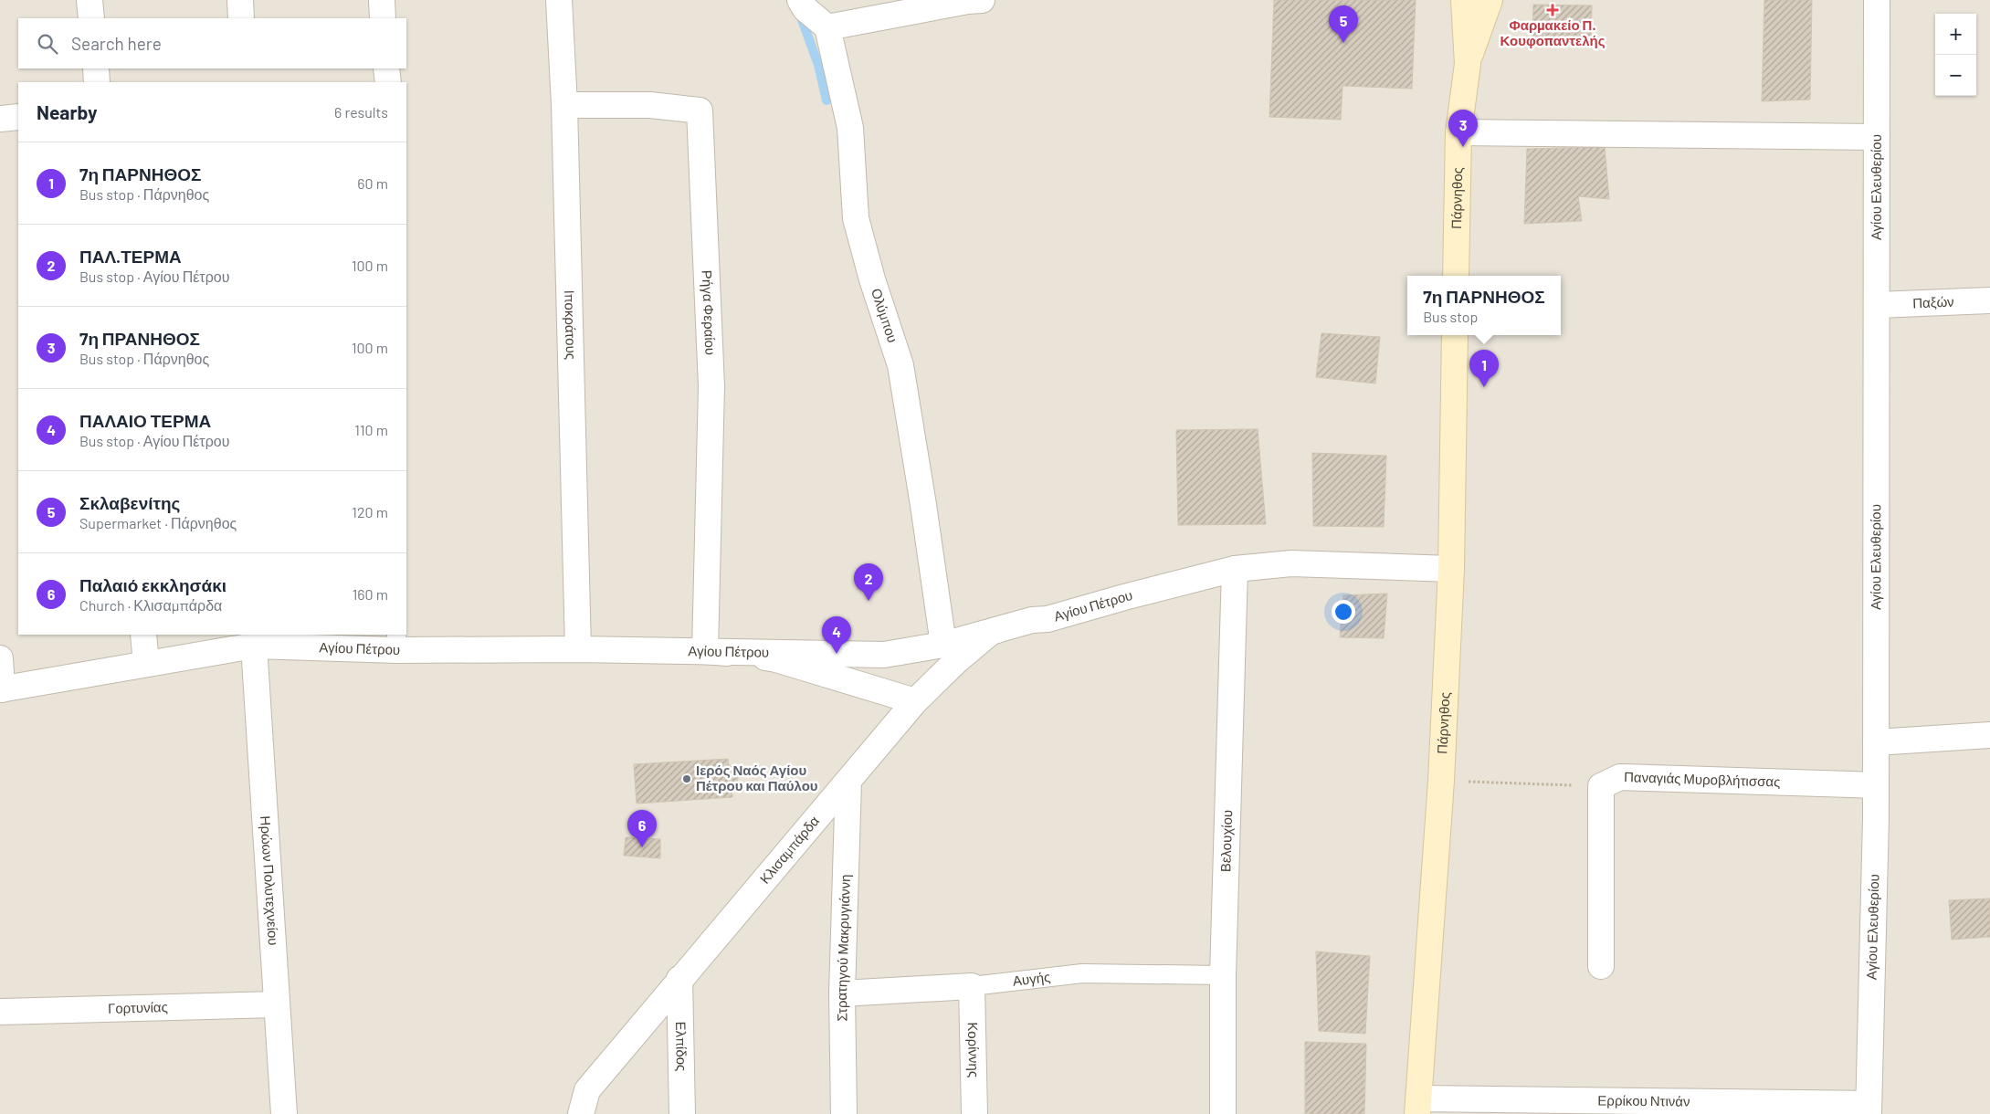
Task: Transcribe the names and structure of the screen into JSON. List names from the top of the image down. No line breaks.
{"streets":{"main road":["Πάρνηθος"],"street":["Αγίου Ελευθερίου","Παξών","Ρήγα Φεραίου","Ολύμπου","Ιποκράτους","Αγίου Πέτρου","Παναγιάς Μυροβλήτισσας","Βελουχίου","Κλισαμπάρδα","Ηρώων Πολυτεχνείου","Στρατηγού Μακρυγιάννη","Αυγής","Γορτυνίας","Ελπίδος","Κορίννης","Ερρίκου Ντινάν"]},"crossings":[["Αγίου Ελευθερίου","Παξών"],["Αγίου Ελευθερίου","Παναγιάς Μυροβλήτισσας"],["Αγίου Ελευθερίου","Ερρίκου Ντινάν"],["Πάρνηθος","Αγίου Πέτρου"],["Πάρνηθος","Ερρίκου Ντινάν"],["Ρήγα Φεραίου","Ιποκράτους"],["Ρήγα Φεραίου","Αγίου Πέτρου"],["Ολύμπου","Αγίου Πέτρου"],["Ιποκράτους","Αγίου Πέτρου"],["Αγίου Πέτρου","Βελουχίου"],["Αγίου Πέτρου","Κλισαμπάρδα"],["Αγίου Πέτρου","Ηρώων Πολυτεχνείου"],["Βελουχίου","Αυγής"],["Κλισαμπάρδα","Στρατηγού Μακρυγιάννη"],["Κλισαμπάρδα","Ελπίδος"],["Ηρώων Πολυτεχνείου","Γορτυνίας"],["Στρατηγού Μακρυγιάννη","Αυγής"],["Αυγής","Κορίννης"]],"places":{"health":["Φαρμακείο Π. Κουφοπαντελής"],"other":["Ιερός Ναός Αγίου Πέτρου και Παύλου"]},"page":{"pins":["5","3","1","2","4","6"],"map_buttons":["+","−"],"search":"Search here","heading":["Nearby","6 results"],"list":[{"mark":"1","name":"7η ΠΑΡΝΗΘΟΣ","note":"Bus stop · Πάρνηθος","value":"60 m"},{"mark":"2","name":"ΠΑΛ.ΤΕΡΜΑ","note":"Bus stop · Αγίου Πέτρου","value":"100 m"},{"mark":"3","name":"7η ΠΡΑΝΗΘΟΣ","note":"Bus stop · Πάρνηθος","value":"100 m"},{"mark":"4","name":"ΠΑΛΑΙΟ ΤΕΡΜΑ","note":"Bus stop · Αγίου Πέτρου","value":"110 m"},{"mark":"5","name":"Σκλαβενίτης","note":"Supermarket · Πάρνηθος","value":"120 m"},{"mark":"6","name":"Παλαιό εκκλησάκι","note":"Church · Κλισαμπάρδα","value":"160 m"}],"popup":["7η ΠΑΡΝΗΘΟΣ","Bus stop"]}}
